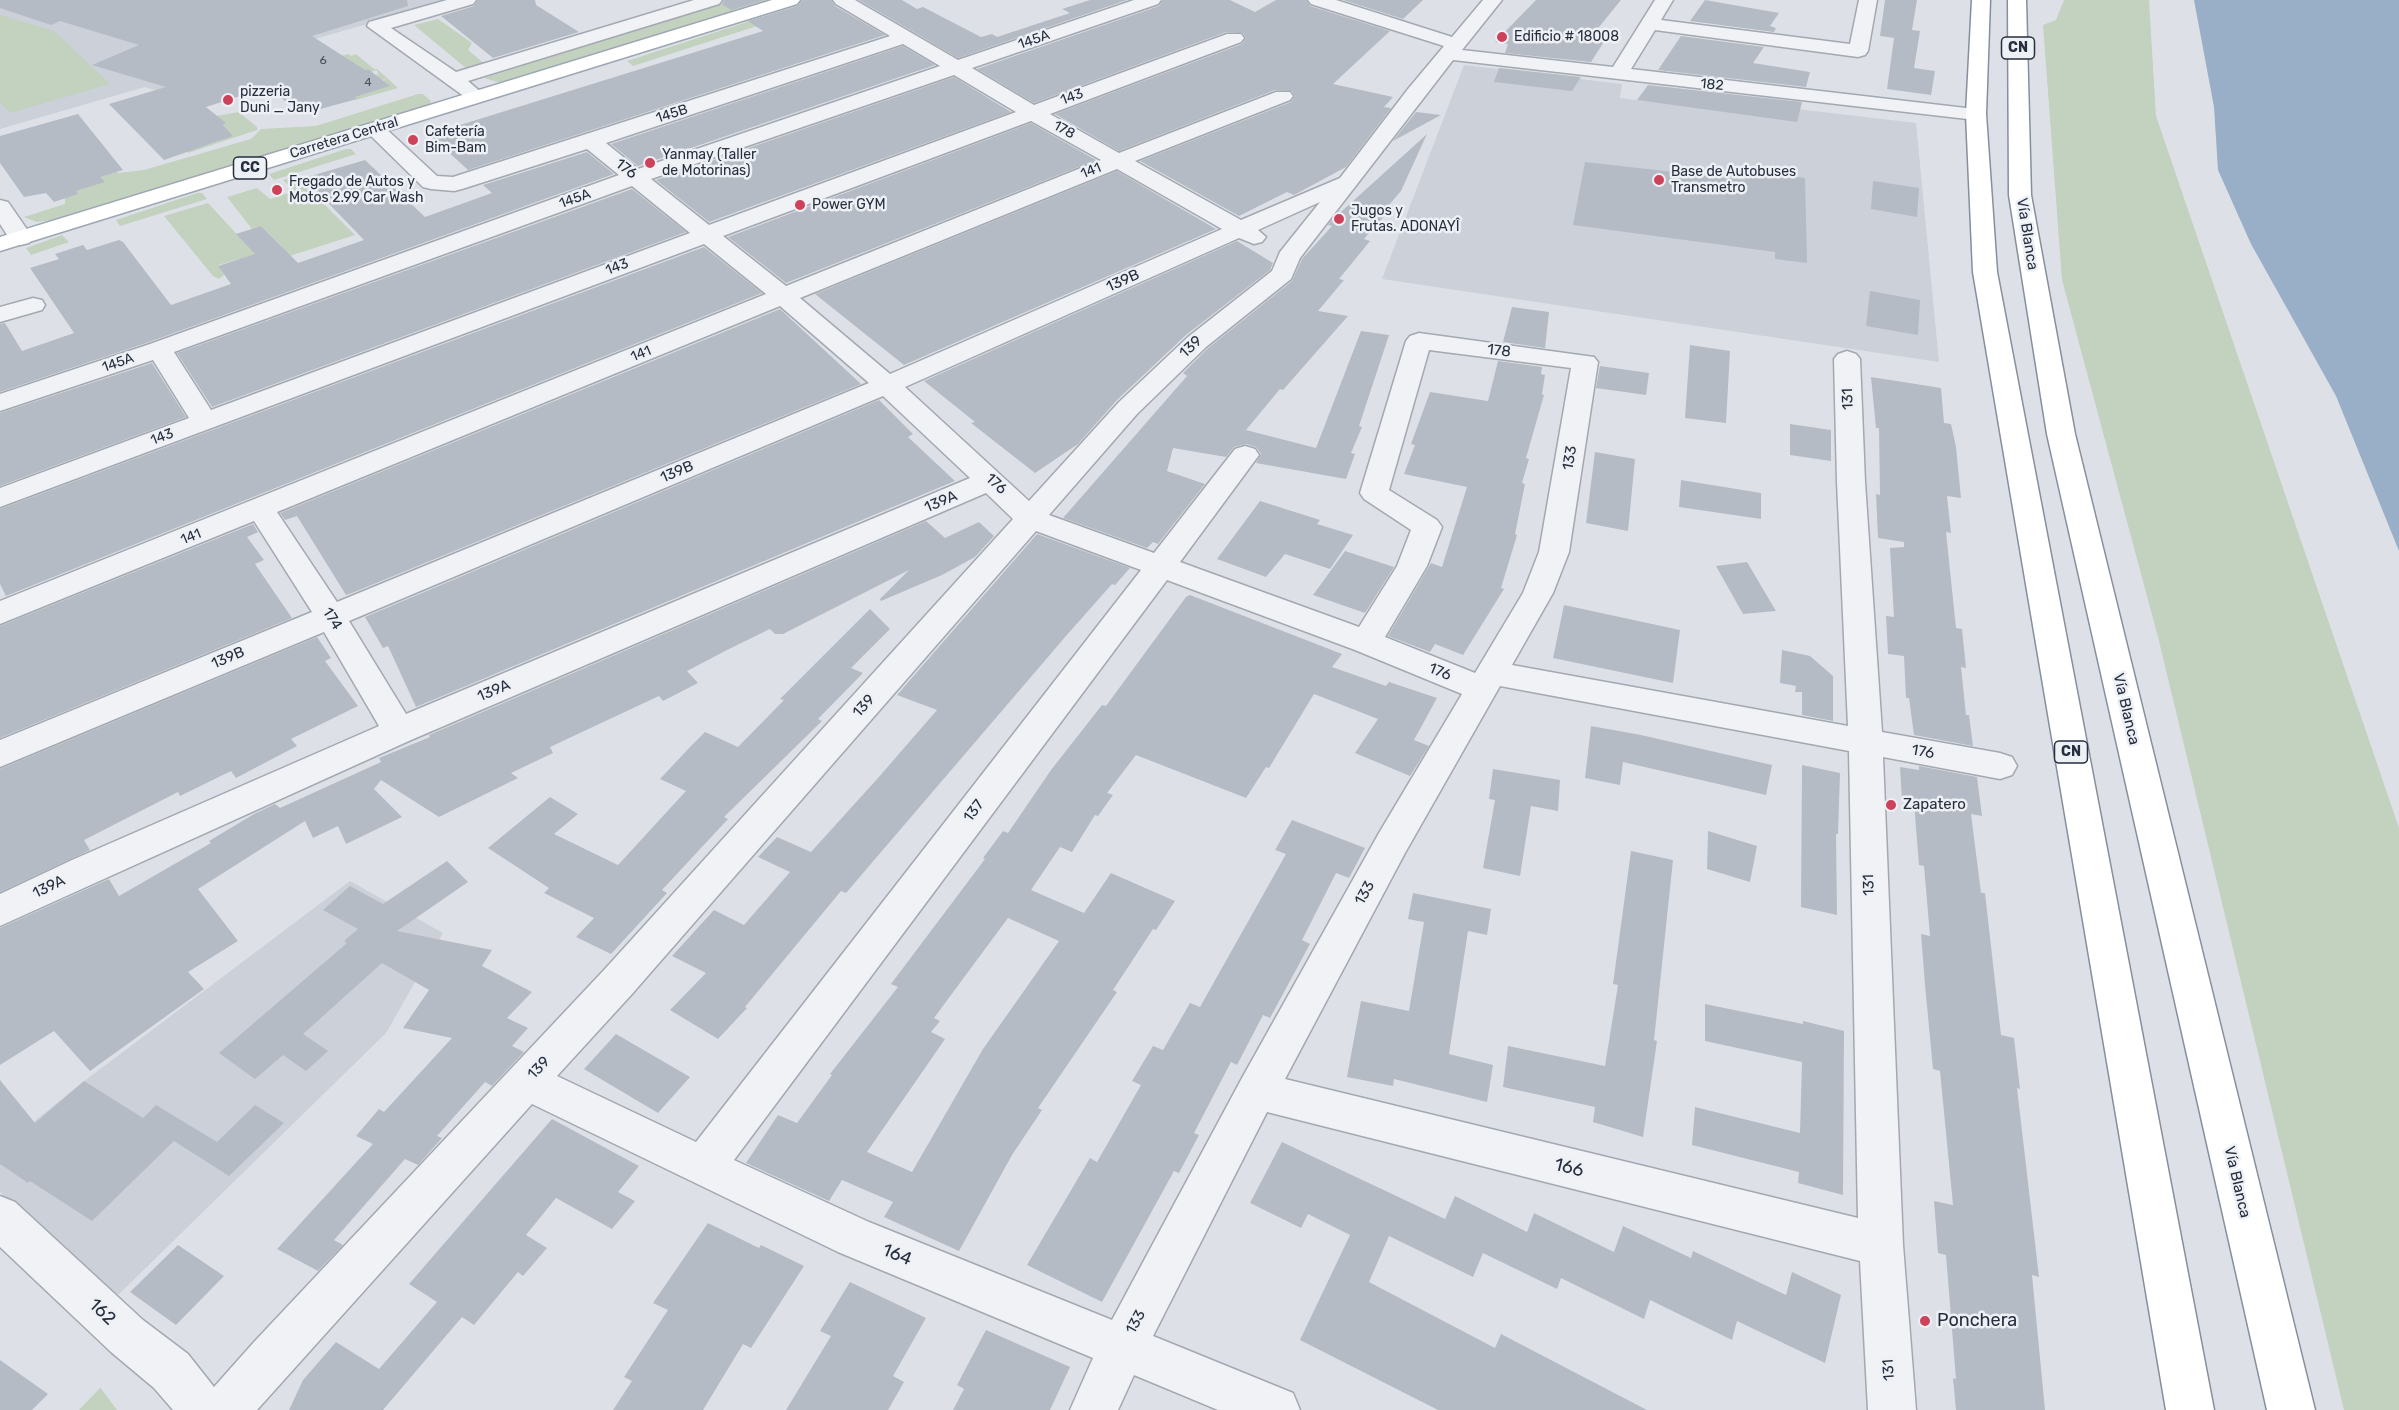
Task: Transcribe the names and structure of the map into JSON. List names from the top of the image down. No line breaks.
{"streets":{"main road":["CN","Carretera Central","CC","Vía Blanca"],"street":["145A","182","143","145B","178","176","141","139B","139","131","133","139A","174","137","166","164","162"]},"crossings":[["145A","178"],["145A","176"],["CN","182"],["182","139"],["143","178"],["143","176"],["145B","178"],["145B","Carretera Central"],["145B","176"],["178","176"],["178","141"],["178","139B"],["178","139"],["178","133"],["176","141"],["176","139B"],["176","139"],["176","131"],["176","133"],["176","139A"],["176","137"],["141","174"],["139B","139"],["139B","174"],["139","164"],["131","166"],["133","166"],["133","164"],["139A","174"],["137","164"]],"places":["Edificio # 18008","pizzeria Duni _ Jany","Cafetería Bim-Bam","Yanmay (Taller de Motorinas)","Base de Autobuses Transmetro","Fregado de Autos y Motos 2.99 Car Wash","Power GYM","Jugos y Frutas. ADONAYÎ","Zapatero","Ponchera"],"house_numbers":["6","4"]}
